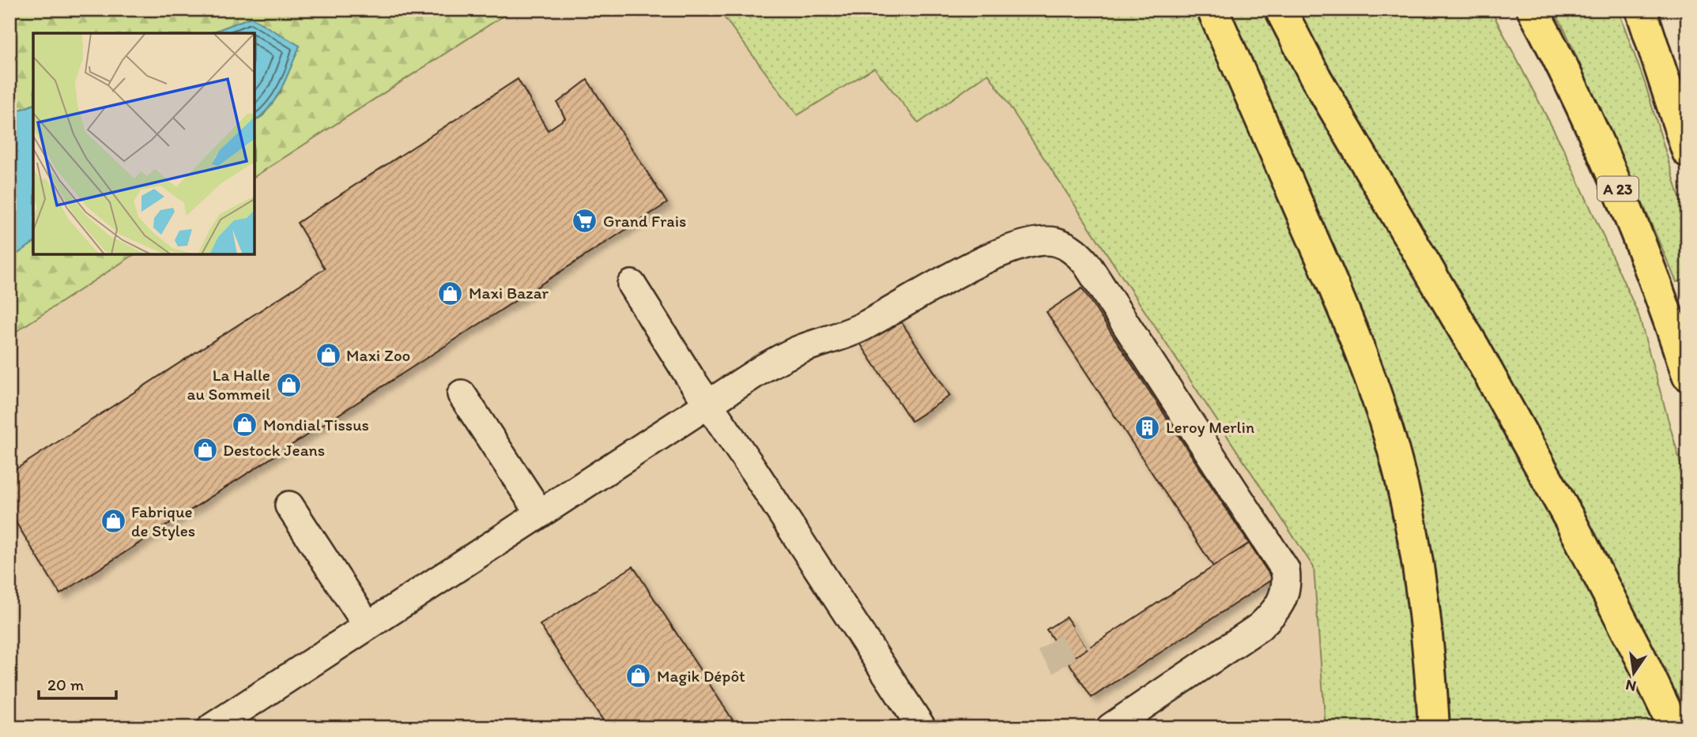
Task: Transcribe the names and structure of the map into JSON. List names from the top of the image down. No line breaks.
{"streets":{"highway":["A 23"]},"places":{"supermarket":["Grand Frais"],"shop":["Maxi Bazar","Maxi Zoo","La Halle au Sommeil","Mondial Tissus","Destock Jeans","Fabrique de Styles","Magik Dépôt"],"building":["Leroy Merlin"]},"scale_bar":"20 m","north":"bottom"}
